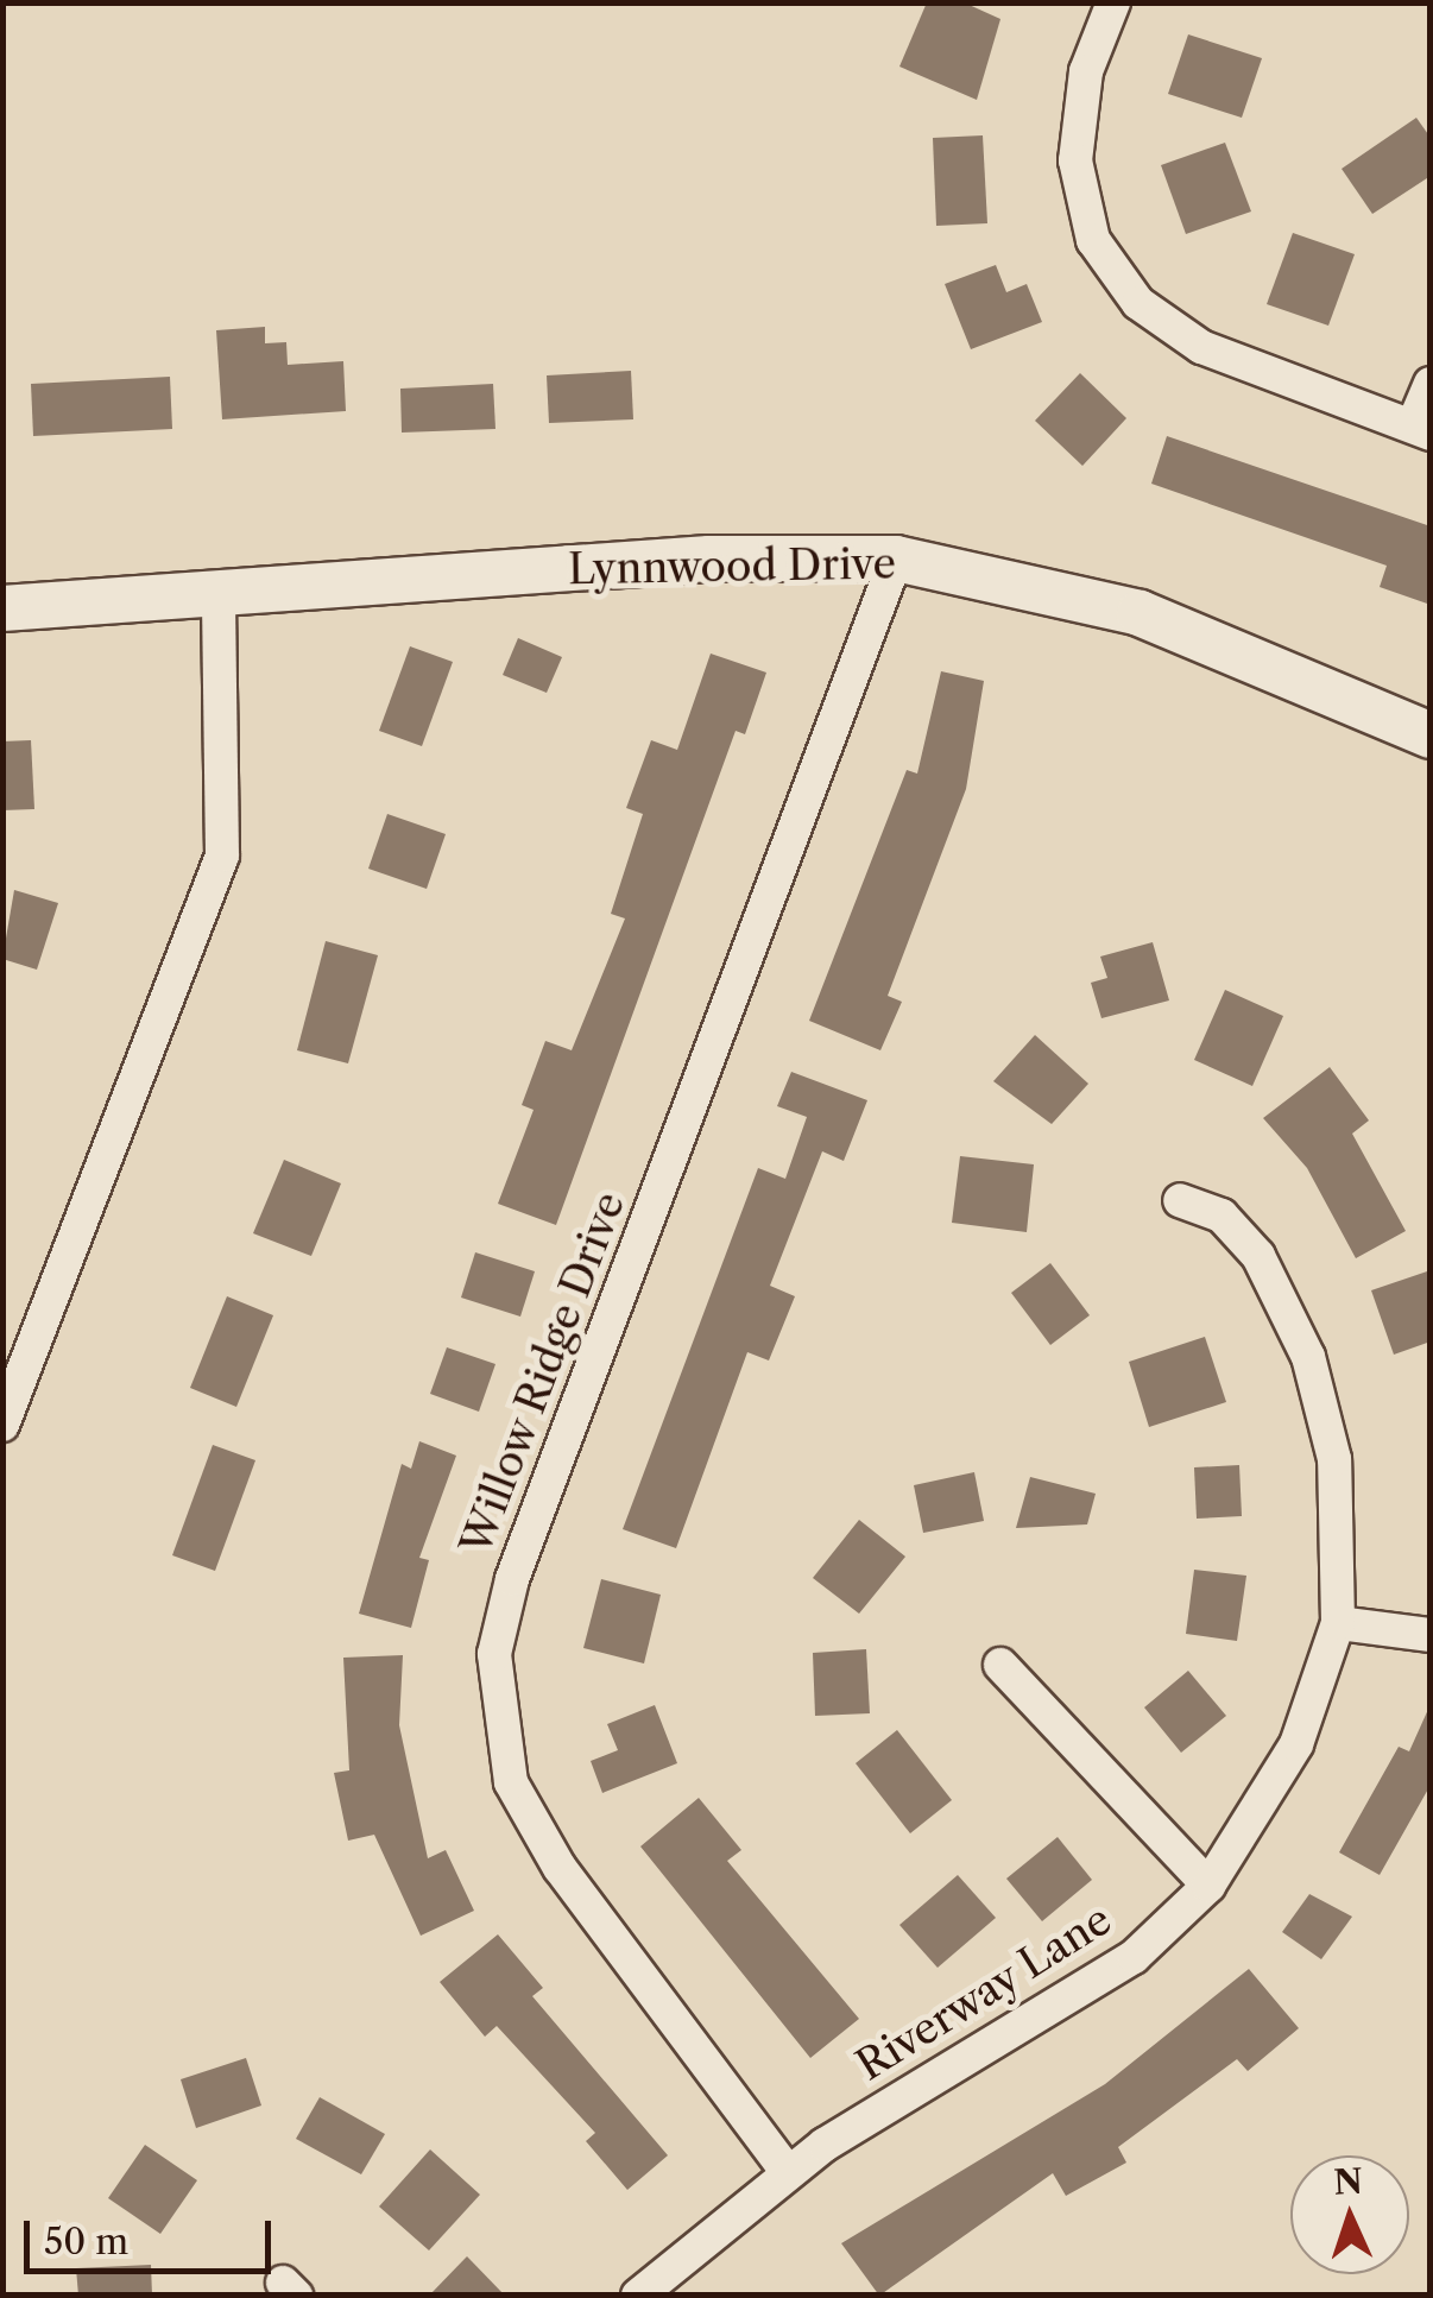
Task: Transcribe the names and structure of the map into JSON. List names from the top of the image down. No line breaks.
{"streets":{"street":["Lynnwood Drive","Willow Ridge Drive","Riverway Lane"]},"crossings":[["Lynnwood Drive","Willow Ridge Drive"],["Willow Ridge Drive","Riverway Lane"]],"scale_bar":"50 m","north":"top"}
